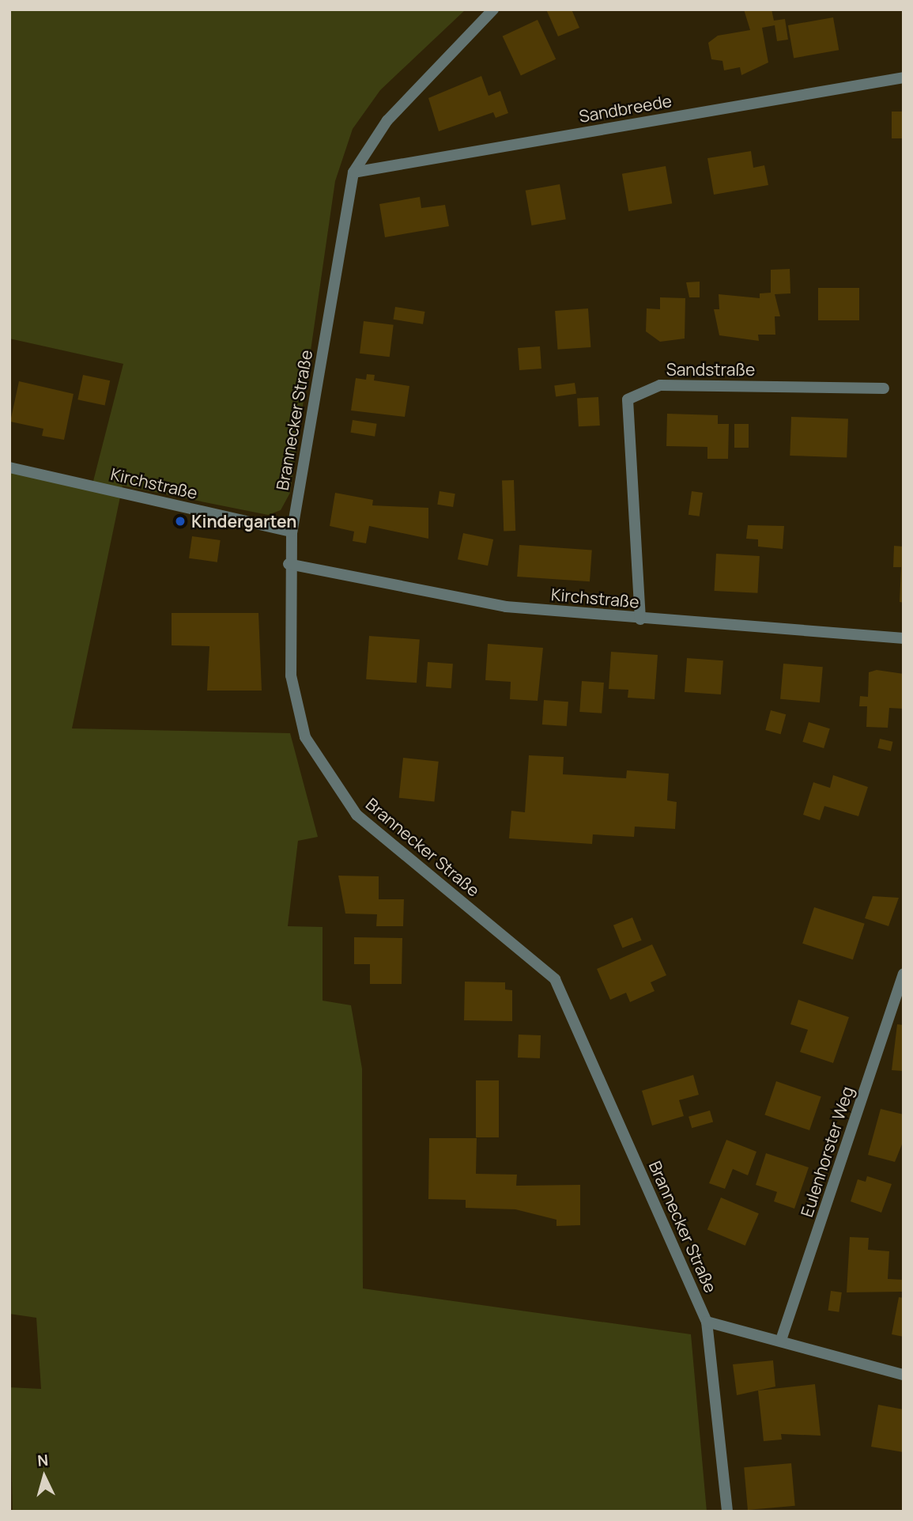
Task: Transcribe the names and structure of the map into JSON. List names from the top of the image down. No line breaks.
{"streets":{"street":["Sandbreede","Sandstraße","Brannecker Straße","Kirchstraße","Eulenhorster Weg"]},"crossings":[["Sandbreede","Brannecker Straße"],["Sandstraße","Kirchstraße"],["Brannecker Straße","Kirchstraße"]],"places":["Kindergarten"],"north":"top"}
